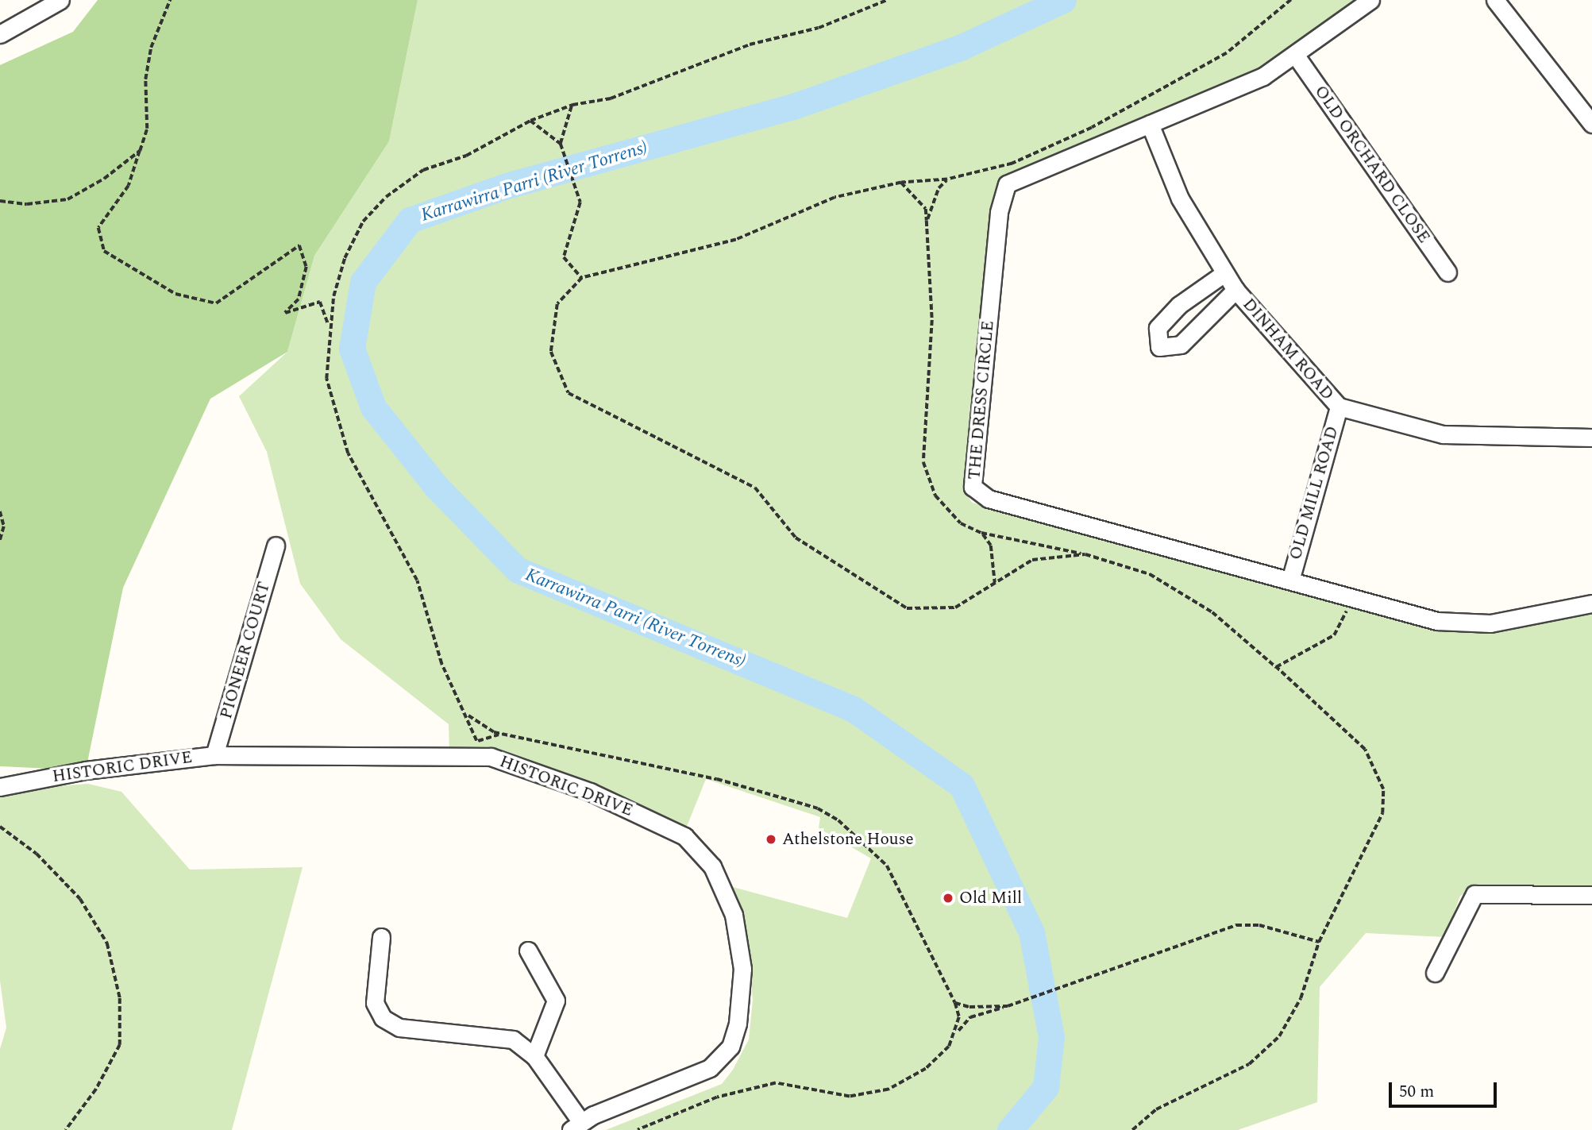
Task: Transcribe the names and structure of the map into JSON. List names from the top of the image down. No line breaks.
{"streets":{"street":["OLD ORCHARD CLOSE","DINHAM ROAD","THE DRESS CIRCLE","OLD MILL ROAD","PIONEER COURT","HISTORIC DRIVE"]},"crossings":[["OLD ORCHARD CLOSE","THE DRESS CIRCLE"],["DINHAM ROAD","THE DRESS CIRCLE"],["DINHAM ROAD","OLD MILL ROAD"],["THE DRESS CIRCLE","OLD MILL ROAD"],["PIONEER COURT","HISTORIC DRIVE"]],"water":["Karrawirra Parri (River Torrens)"],"places":["Athelstone House","Old Mill"],"scale_bar":"50 m"}
